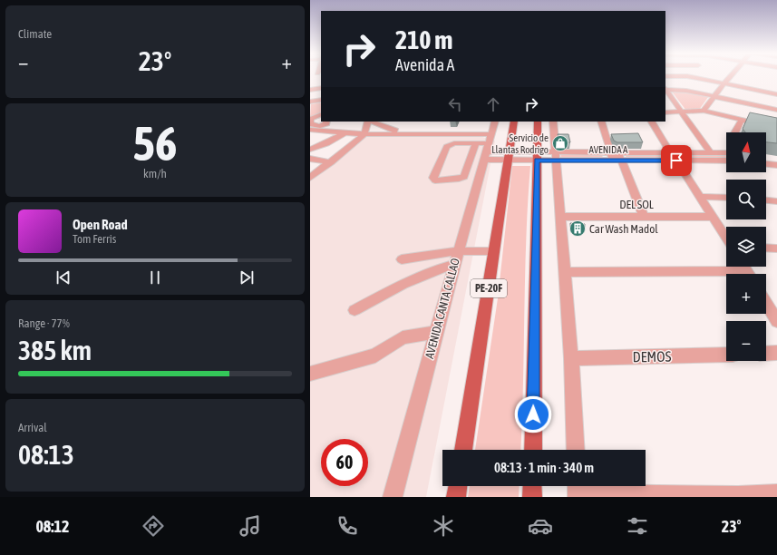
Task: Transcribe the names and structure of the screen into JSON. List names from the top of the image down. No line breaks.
{"streets":{"main road":["PE-20F"],"street":["AVENIDA A","DEL SOL","AVENIDA CANTA CALLAO","DEMOS"]},"crossings":[["AVENIDA A","PE-20F"],["AVENIDA A","AVENIDA CANTA CALLAO"]],"places":{"shop":["Servicio de Llantas Rodrigo"],"building":["Car Wash Madol"]},"north":"top","page":{"tile":["Climate",["56","km/h"],["Range · 77%","385 km"],["Arrival","08:13"]],"turn":["210 m","Avenida A"],"heat":["−","23°","+"],"map_buttons":["+","−"],"song":["Open Road","Tom Ferris"],"limit":"60","trip":"08:13 · 1 min · 340 m","tabs":["08:12","23°"]}}
